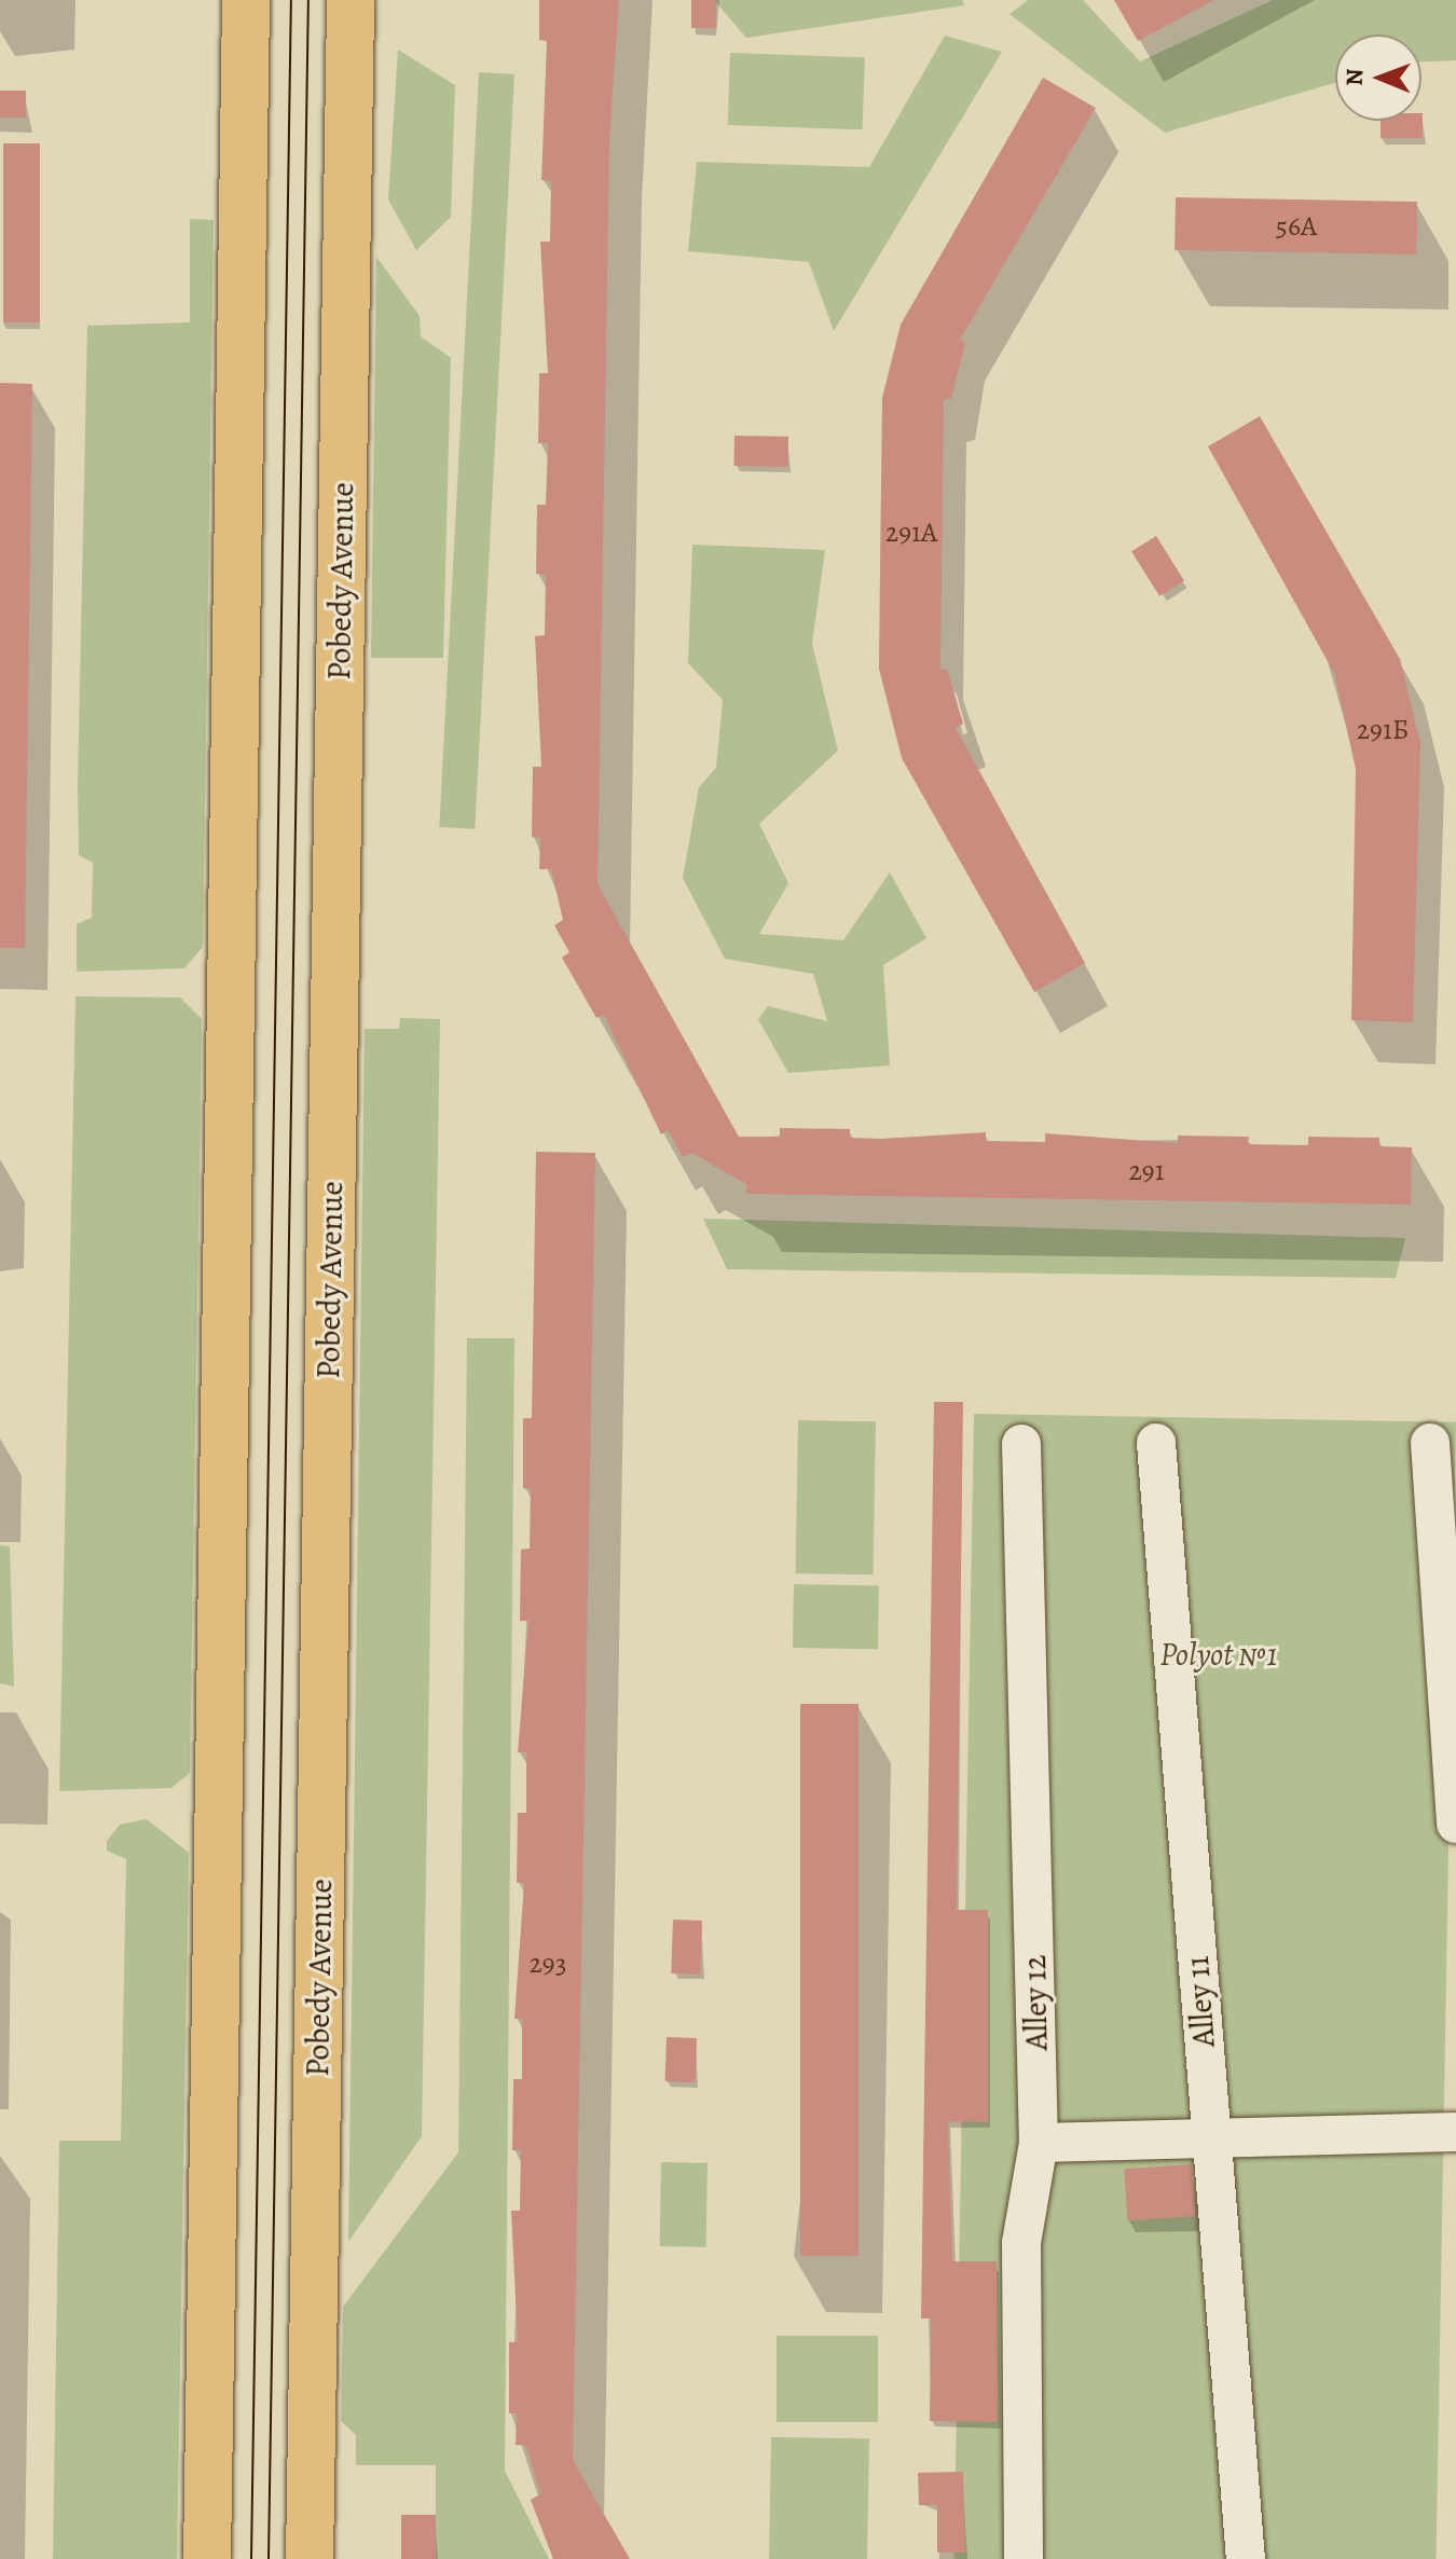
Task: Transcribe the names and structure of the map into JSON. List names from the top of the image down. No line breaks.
{"streets":{"main road":["Pobedy Avenue"],"street":["Alley 11","Alley 12"]},"parks":["Polyot №1"],"house_numbers":["56А","291А","291Б","291","293"],"north":"left"}
